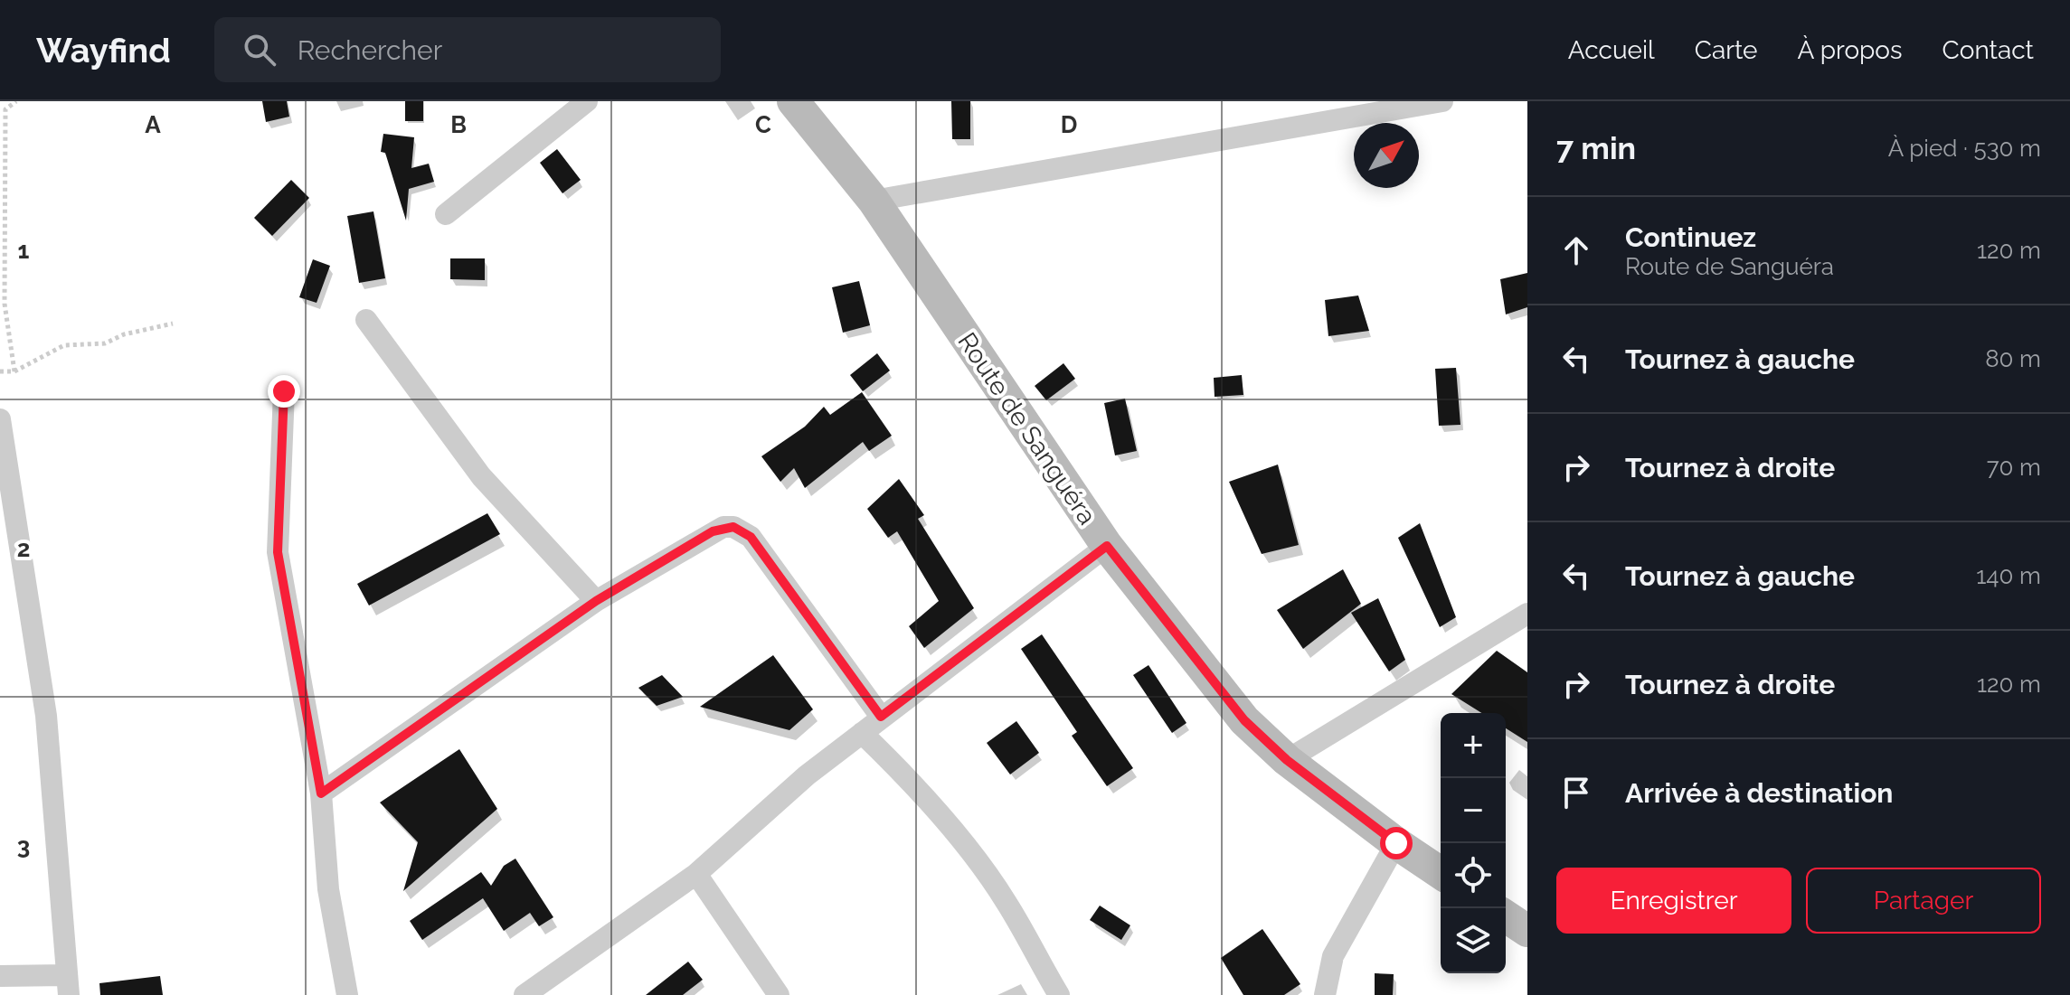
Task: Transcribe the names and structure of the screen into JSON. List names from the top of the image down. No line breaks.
{"streets":{"street":["Route de Sanguéra"]},"north":"top right","page":{"header":"Wayfind","search":"Rechercher","nav":["Accueil","Carte","À propos","Contact"],"heading":["7 min","À pied · 530 m"],"list":[["Continuez","Route de Sanguéra","120 m"],["Tournez à gauche","80 m"],["Tournez à droite","70 m"],["Tournez à gauche","140 m"],["Tournez à droite","120 m"],"Arrivée à destination"],"map_buttons":["+","−"],"buttons":["Enregistrer","Partager"]},"grid":{"columns":["A","B","C","D"],"rows":["1","2","3"]}}
